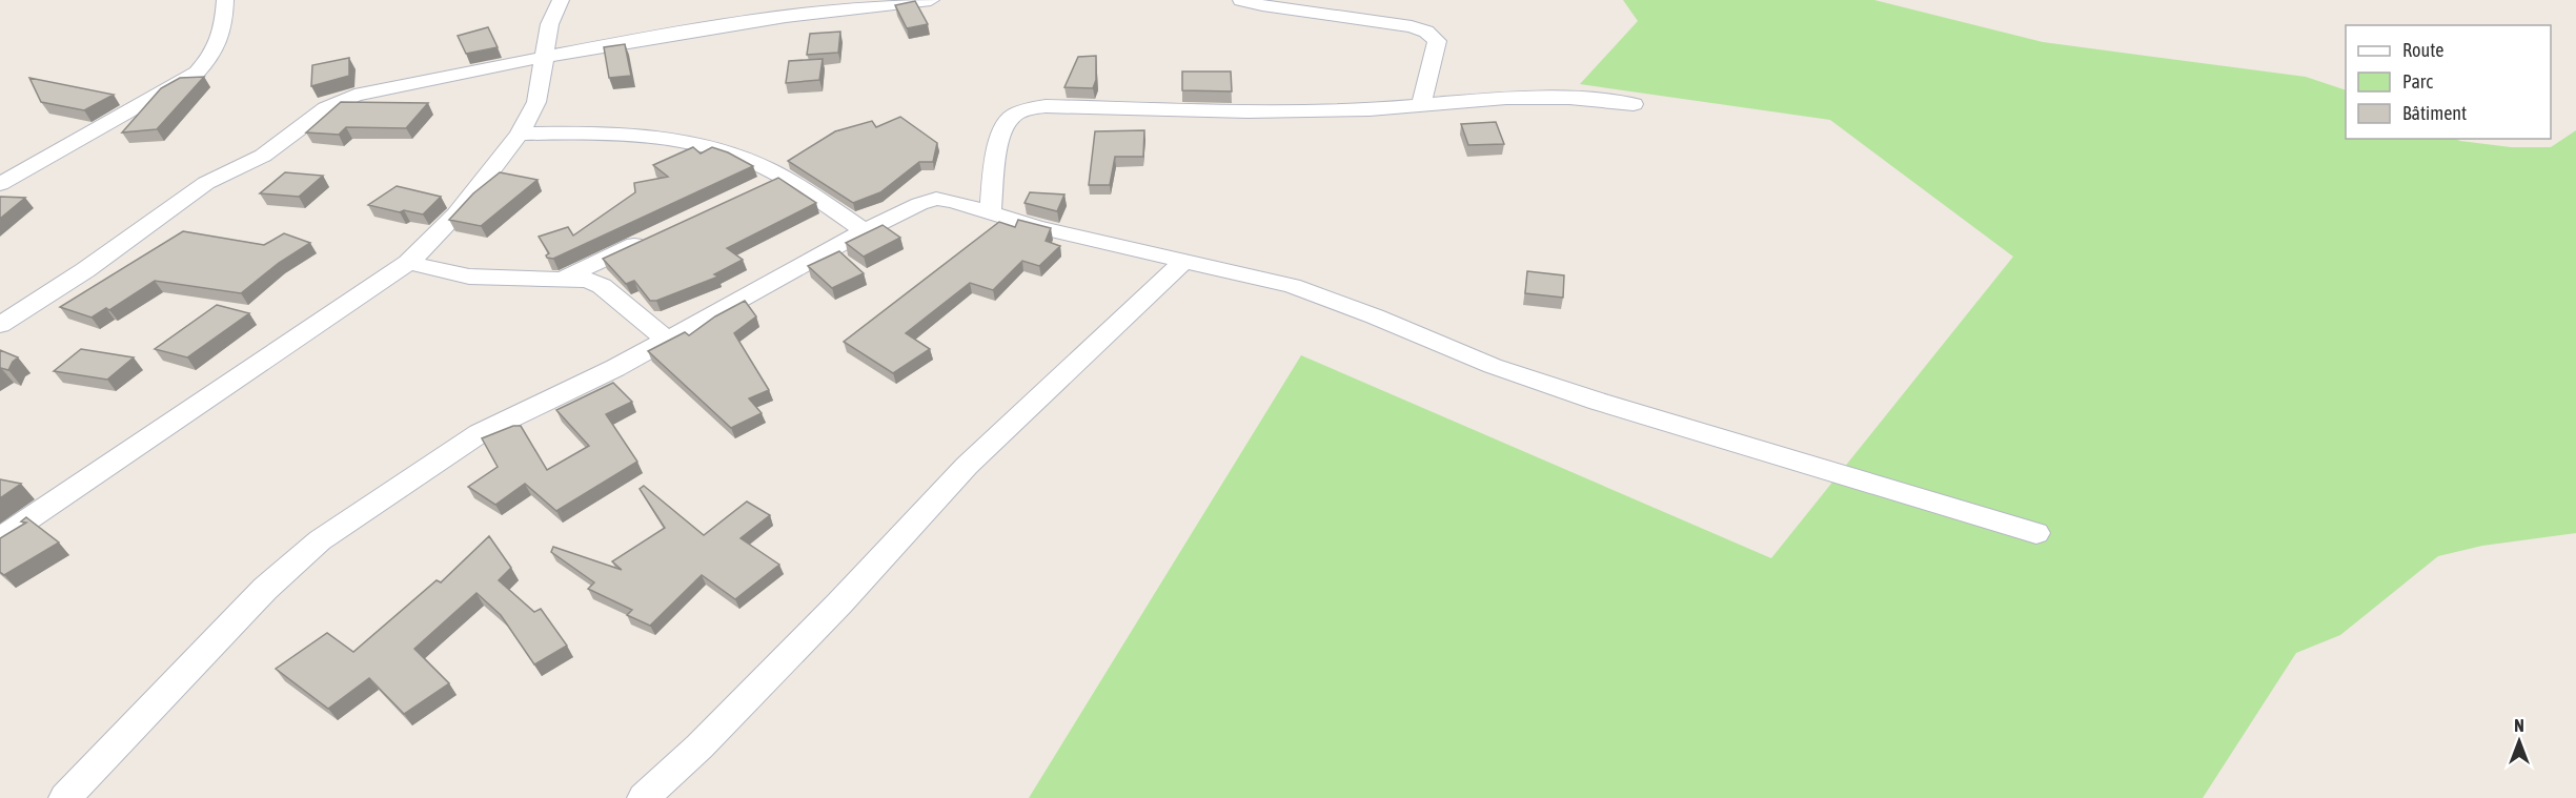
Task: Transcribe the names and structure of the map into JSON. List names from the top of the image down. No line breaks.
{"legend":["Route","Parc","Bâtiment"],"north":"top"}
